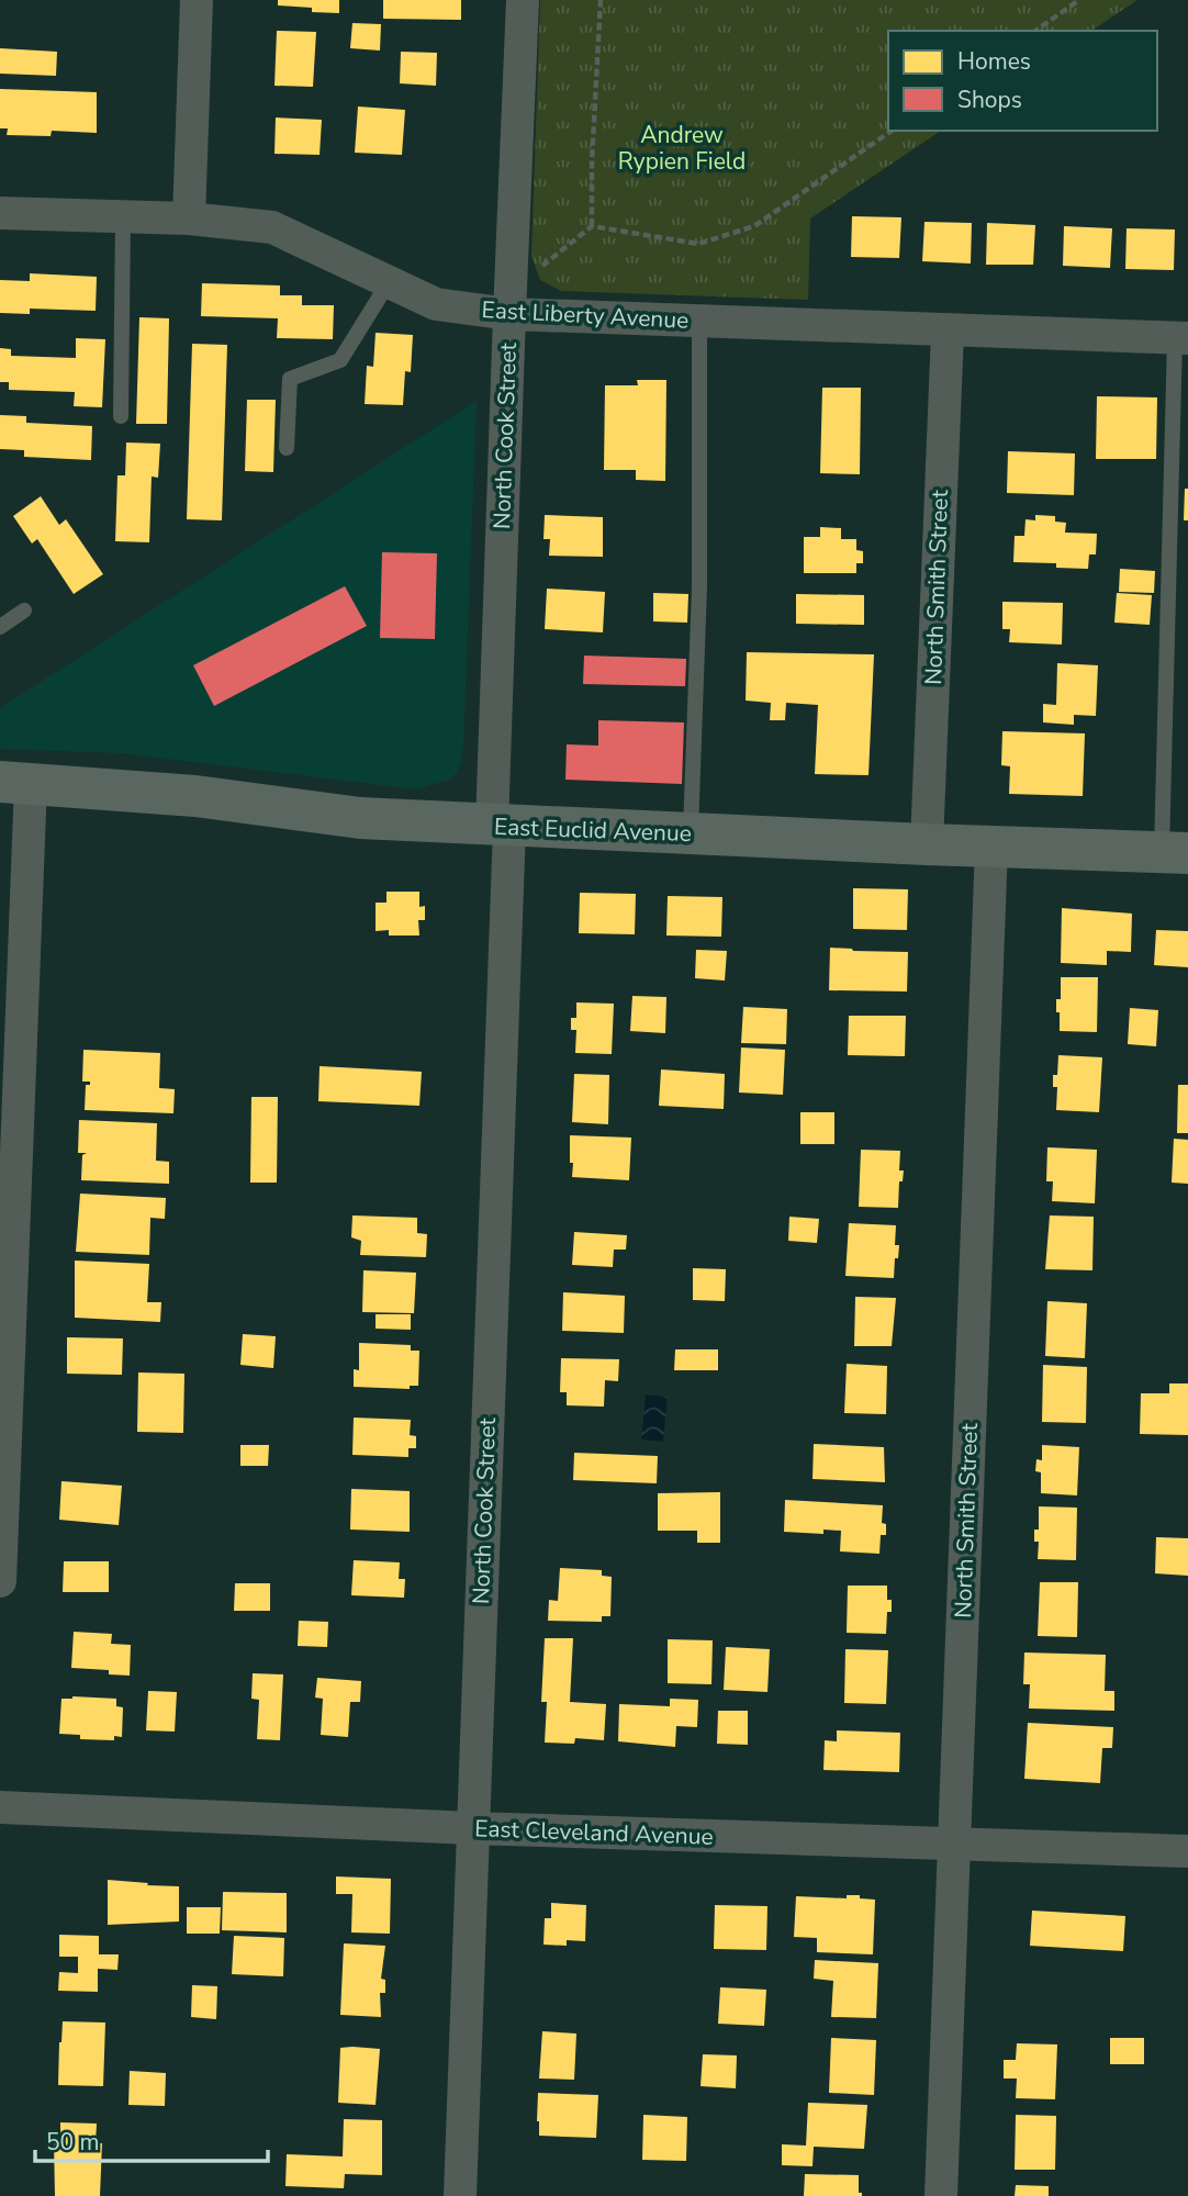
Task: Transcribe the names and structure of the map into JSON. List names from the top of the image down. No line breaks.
{"streets":{"main road":["East Euclid Avenue"],"street":["East Liberty Avenue","North Cook Street","North Smith Street","East Cleveland Avenue"]},"crossings":[["East Liberty Avenue","North Cook Street"],["East Liberty Avenue","North Smith Street"],["North Cook Street","East Euclid Avenue"],["North Cook Street","East Cleveland Avenue"],["North Smith Street","East Euclid Avenue"],["North Smith Street","East Cleveland Avenue"]],"parks":["Andrew Rypien Field"],"legend":["Homes","Shops"],"scale_bar":"50 m"}
